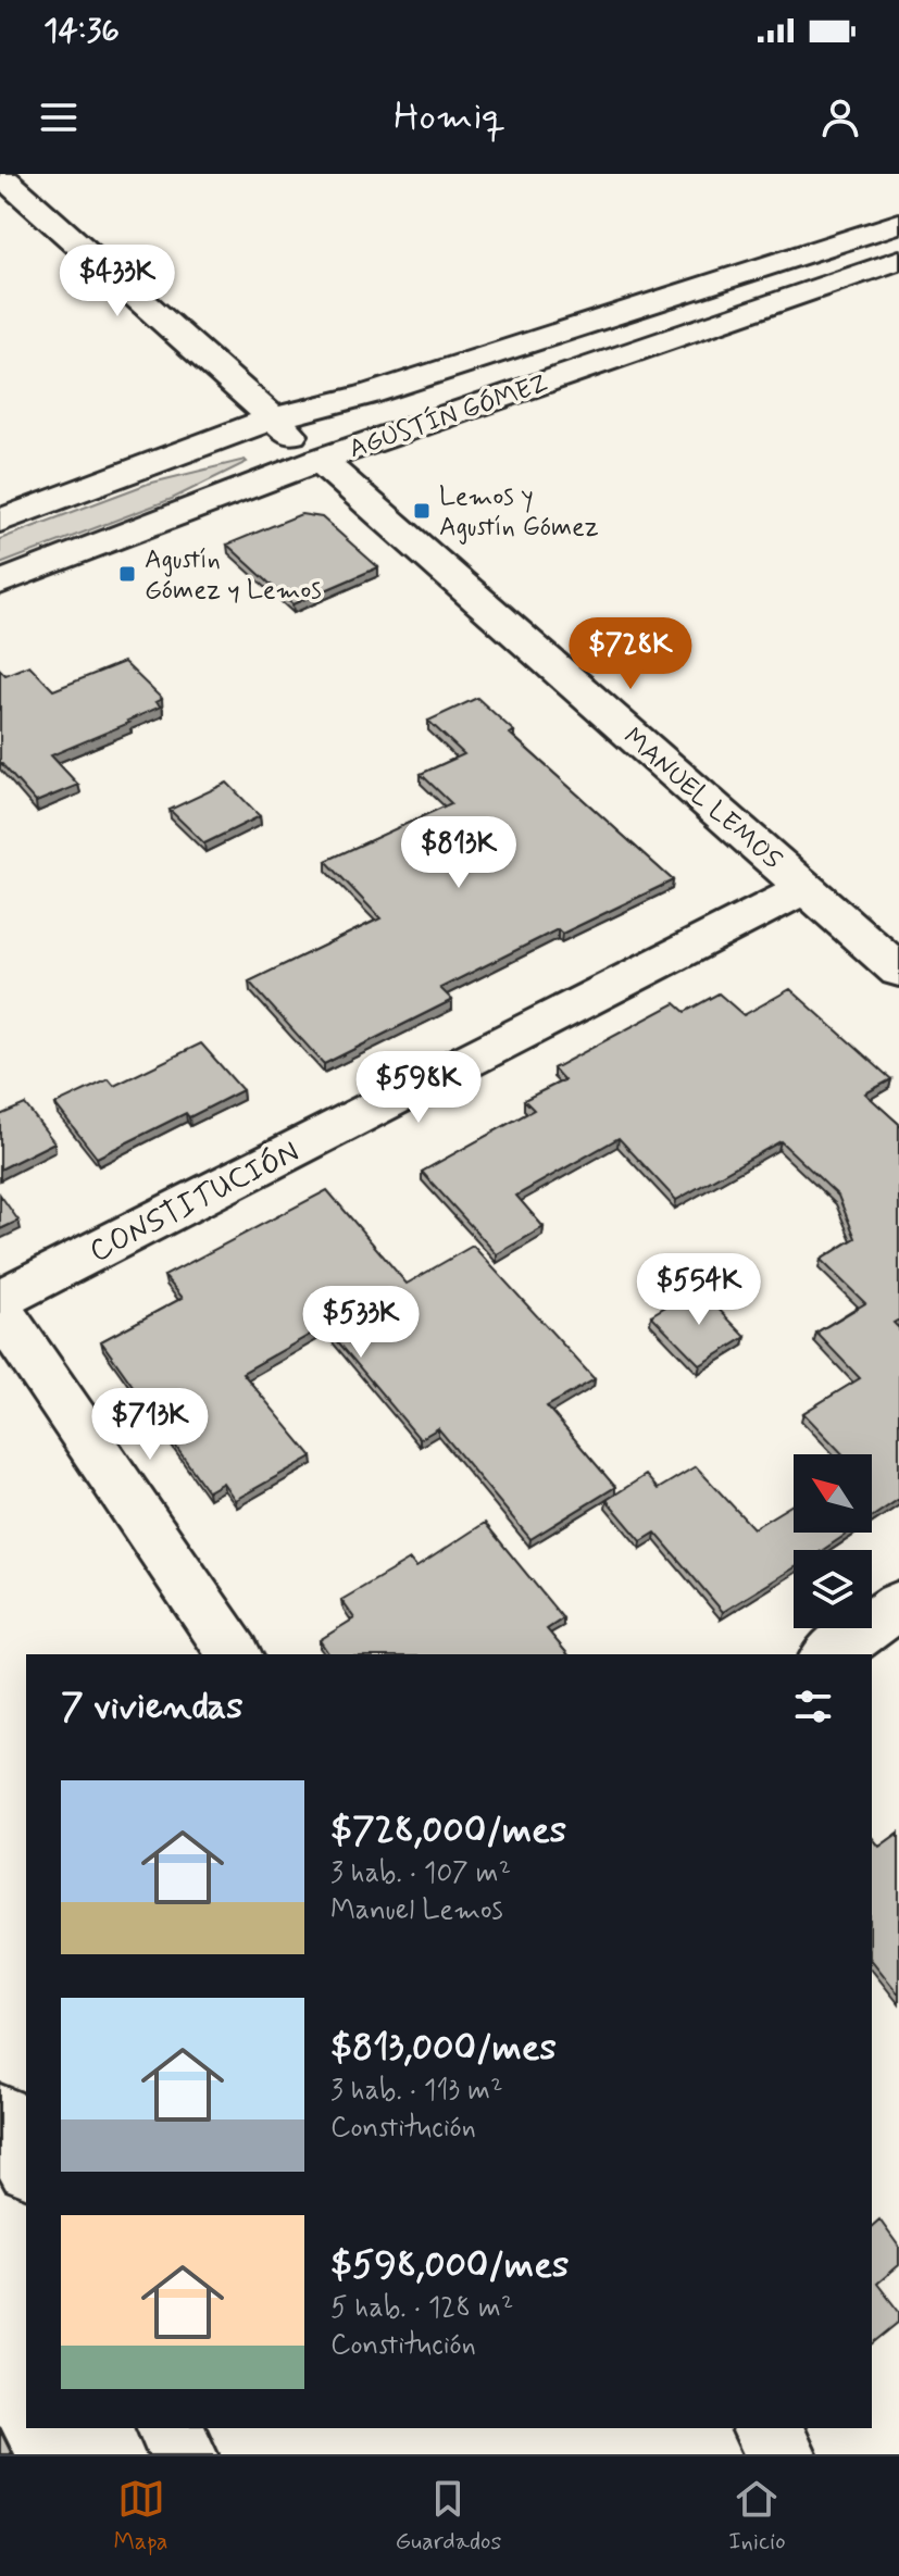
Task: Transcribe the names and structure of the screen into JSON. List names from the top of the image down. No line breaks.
{"streets":{"main road":["AGUSTÍN GÓMEZ","MANUEL LEMOS","CONSTITUCIÓN"]},"crossings":[["AGUSTÍN GÓMEZ","MANUEL LEMOS"],["MANUEL LEMOS","CONSTITUCIÓN"]],"places":{"transit":["Lemos y Agustín Gómez","Agustín Gómez y Lemos"]},"north":"top left","page":{"status":"14:36","header":"Homiq","price":["$433K","$728K","$813K","$598K","$554K","$533K","$713K"],"heading":"7 viviendas","list":[{"name":"$728,000/mes","note":"3 hab. · 107 m² · Manuel Lemos"},{"name":"$813,000/mes","note":"3 hab. · 113 m² · Constitución"},{"name":"$598,000/mes","note":"5 hab. · 128 m² · Constitución"}],"tabs":["Mapa","Guardados","Inicio"]}}
